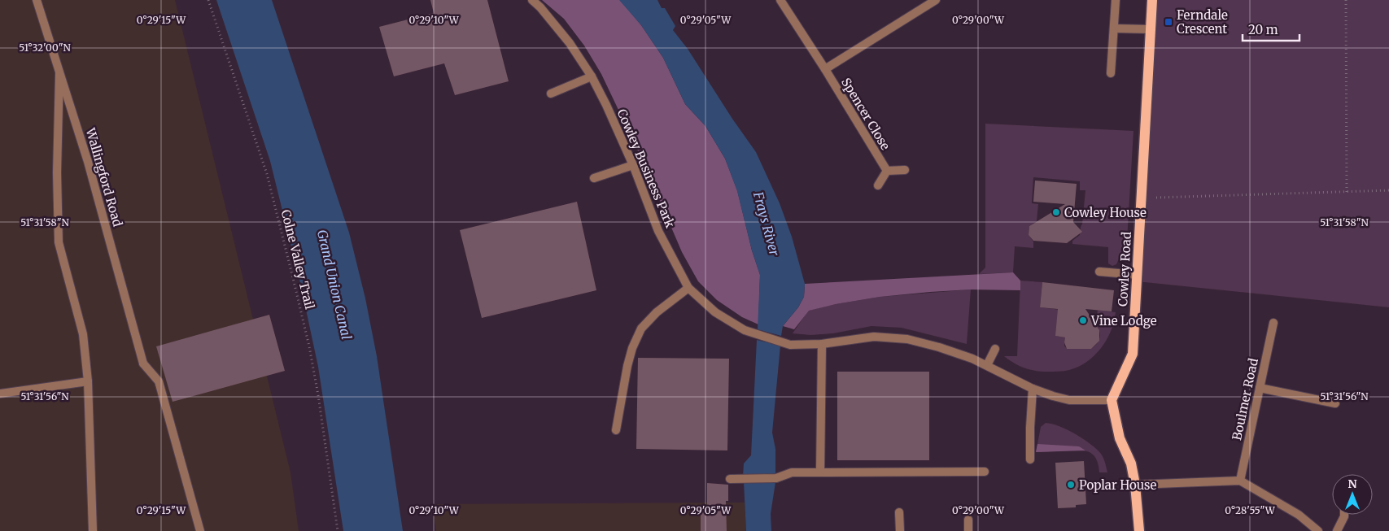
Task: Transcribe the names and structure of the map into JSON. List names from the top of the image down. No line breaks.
{"streets":{"main road":["Cowley Road"],"street":["Spencer Close","Cowley Business Park","Wallingford Road","Boulmer Road"],"path":["Colne Valley Trail"]},"water":["Frays River","Grand Union Canal"],"places":{"transit":["Ferndale Crescent"],"other":["Cowley House","Vine Lodge","Poplar House"]},"scale_bar":"20 m","north":"top","coordinates":["0°29'15\"W","0°29'10\"W","0°29'05\"W","0°29'00\"W","51°32'00\"N","51°31'58\"N","51°31'56\"N","0°28'55\"W"]}
